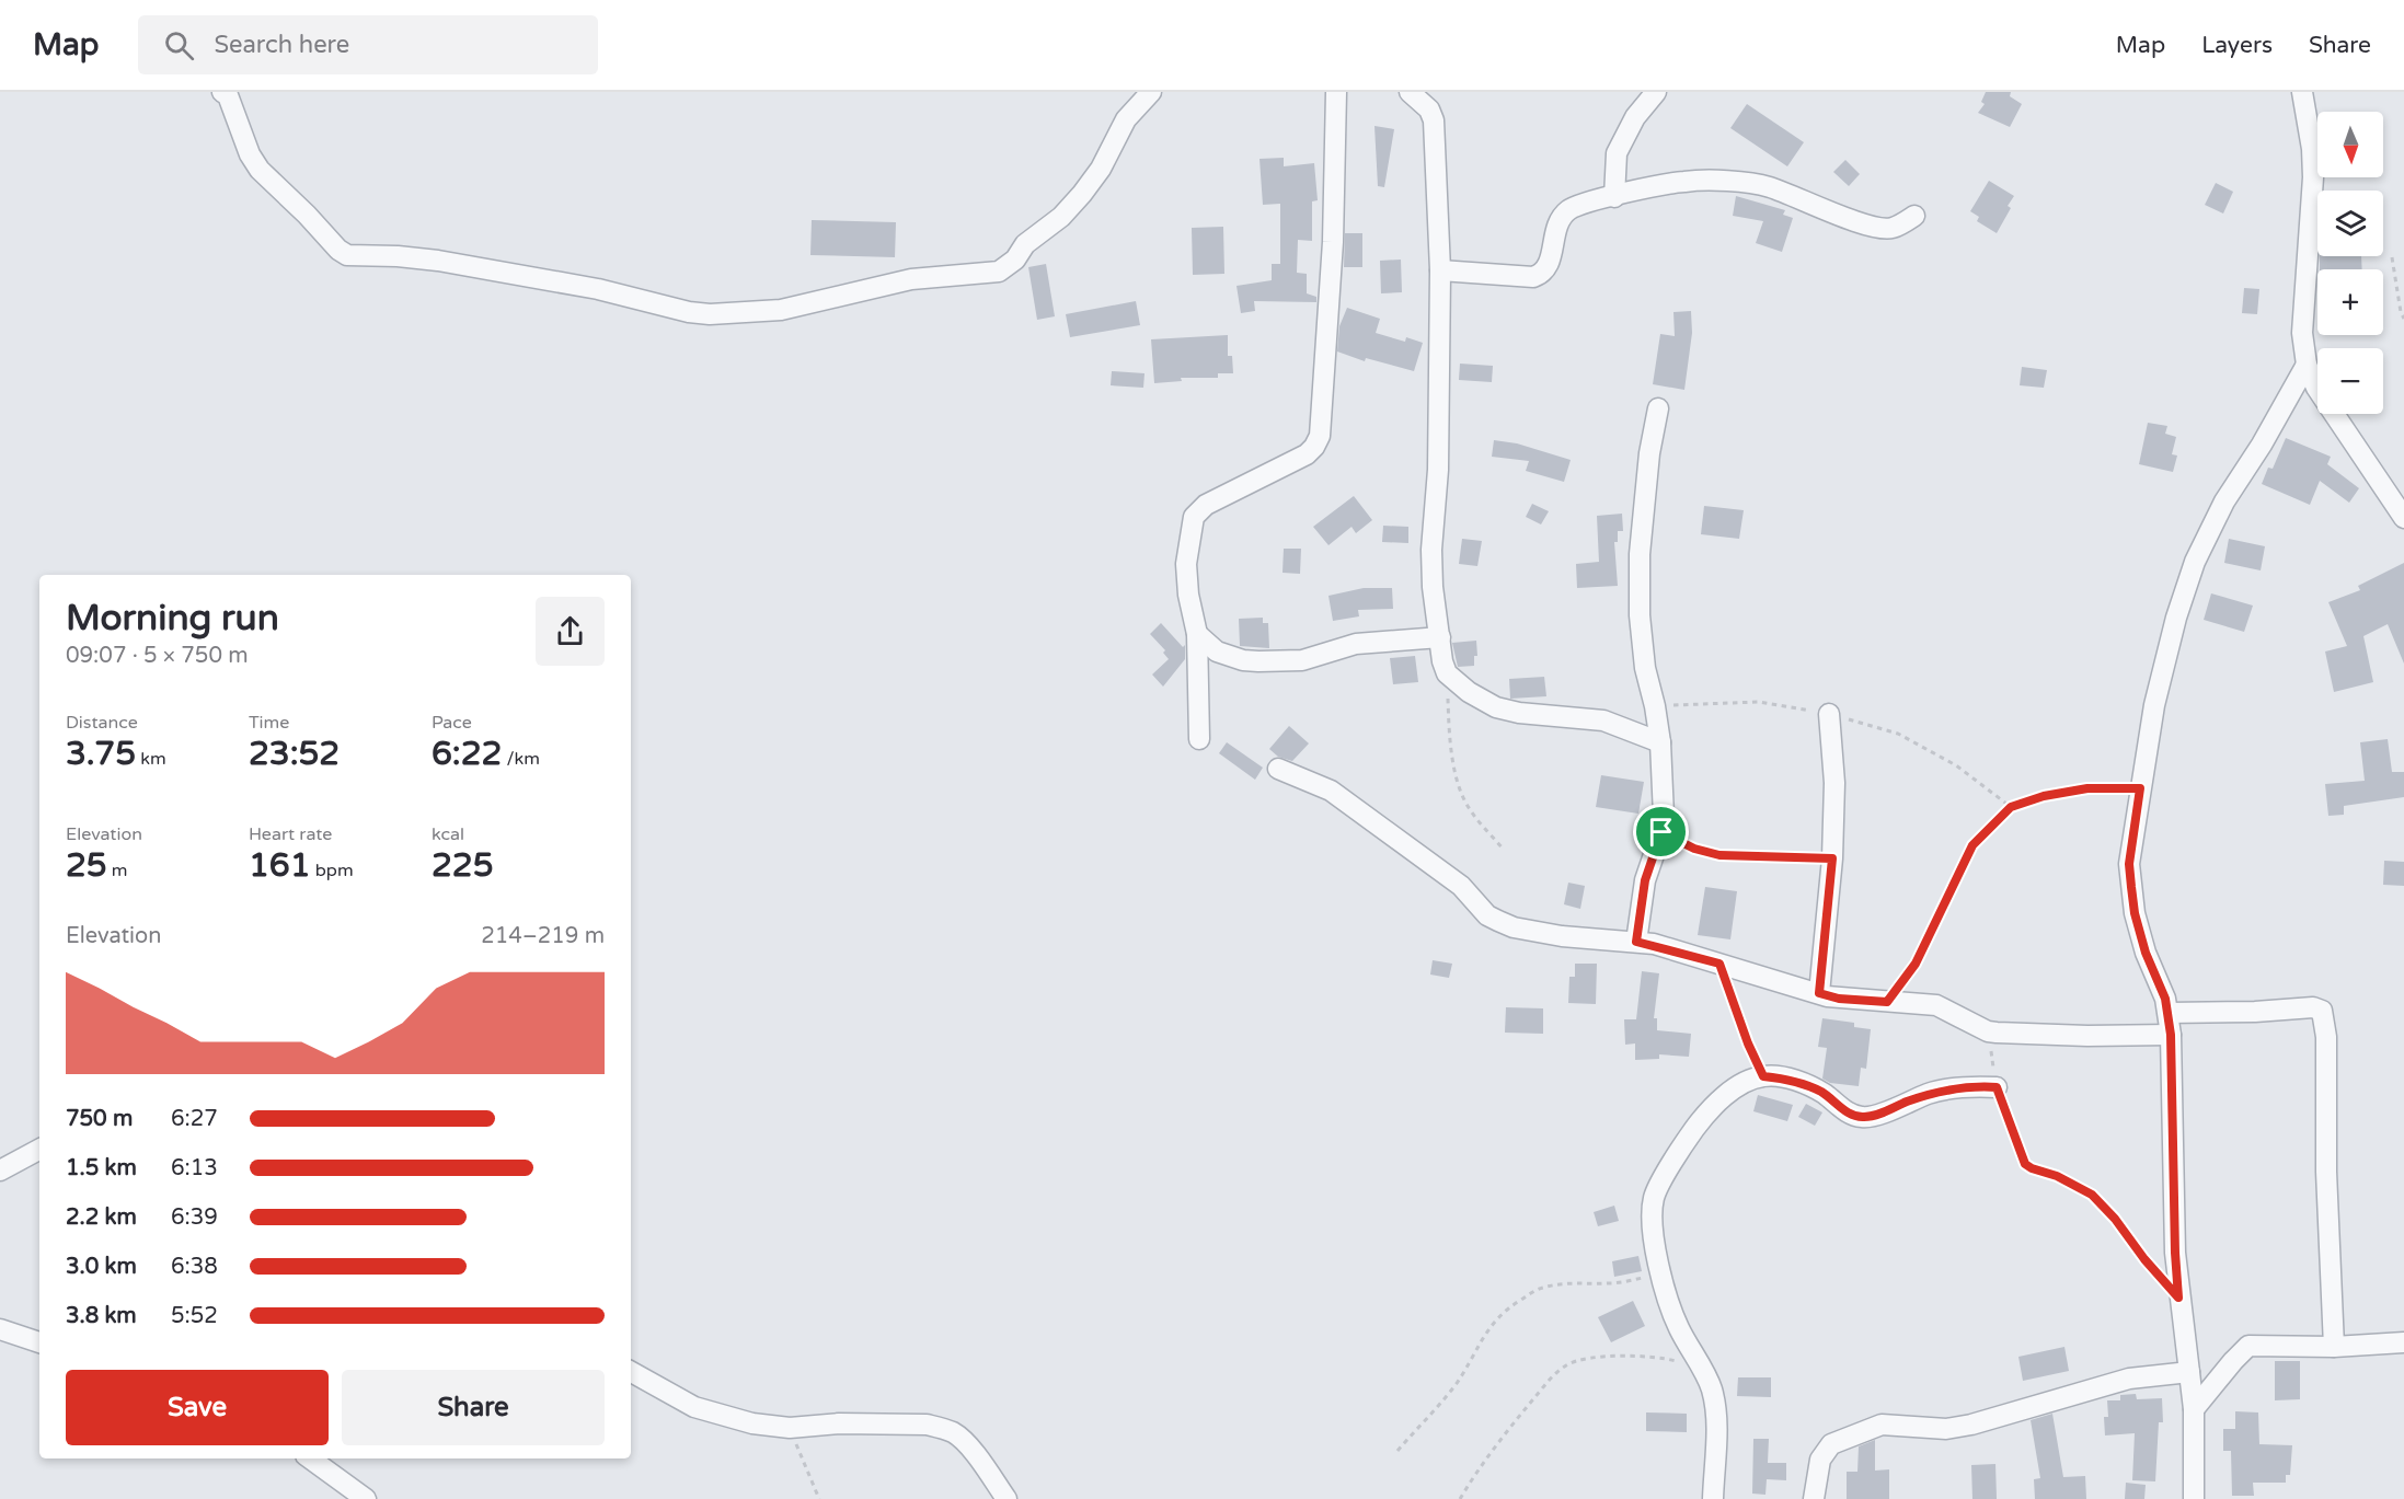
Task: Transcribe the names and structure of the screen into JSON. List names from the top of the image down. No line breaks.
{"north":"bottom","page":{"header":"Map","search":"Search here","nav":["Map","Layers","Share"],"map_buttons":["+","−"],"heading":["Morning run","09:07 · 5 × 750 m"],"stats":[["Distance","3.75 km"],["Time","23:52"],["Pace","6:22 /km"],["Elevation","25 m"],["Heart rate","161 bpm"],["kcal","225"]],"chart":["Elevation","214–219 m"],"list":[{"name":"750 m","note":"6:27"},{"name":"1.5 km","note":"6:13"},{"name":"2.2 km","note":"6:39"},{"name":"3.0 km","note":"6:38"},{"name":"3.8 km","note":"5:52"}],"buttons":["Save","Share"]}}
